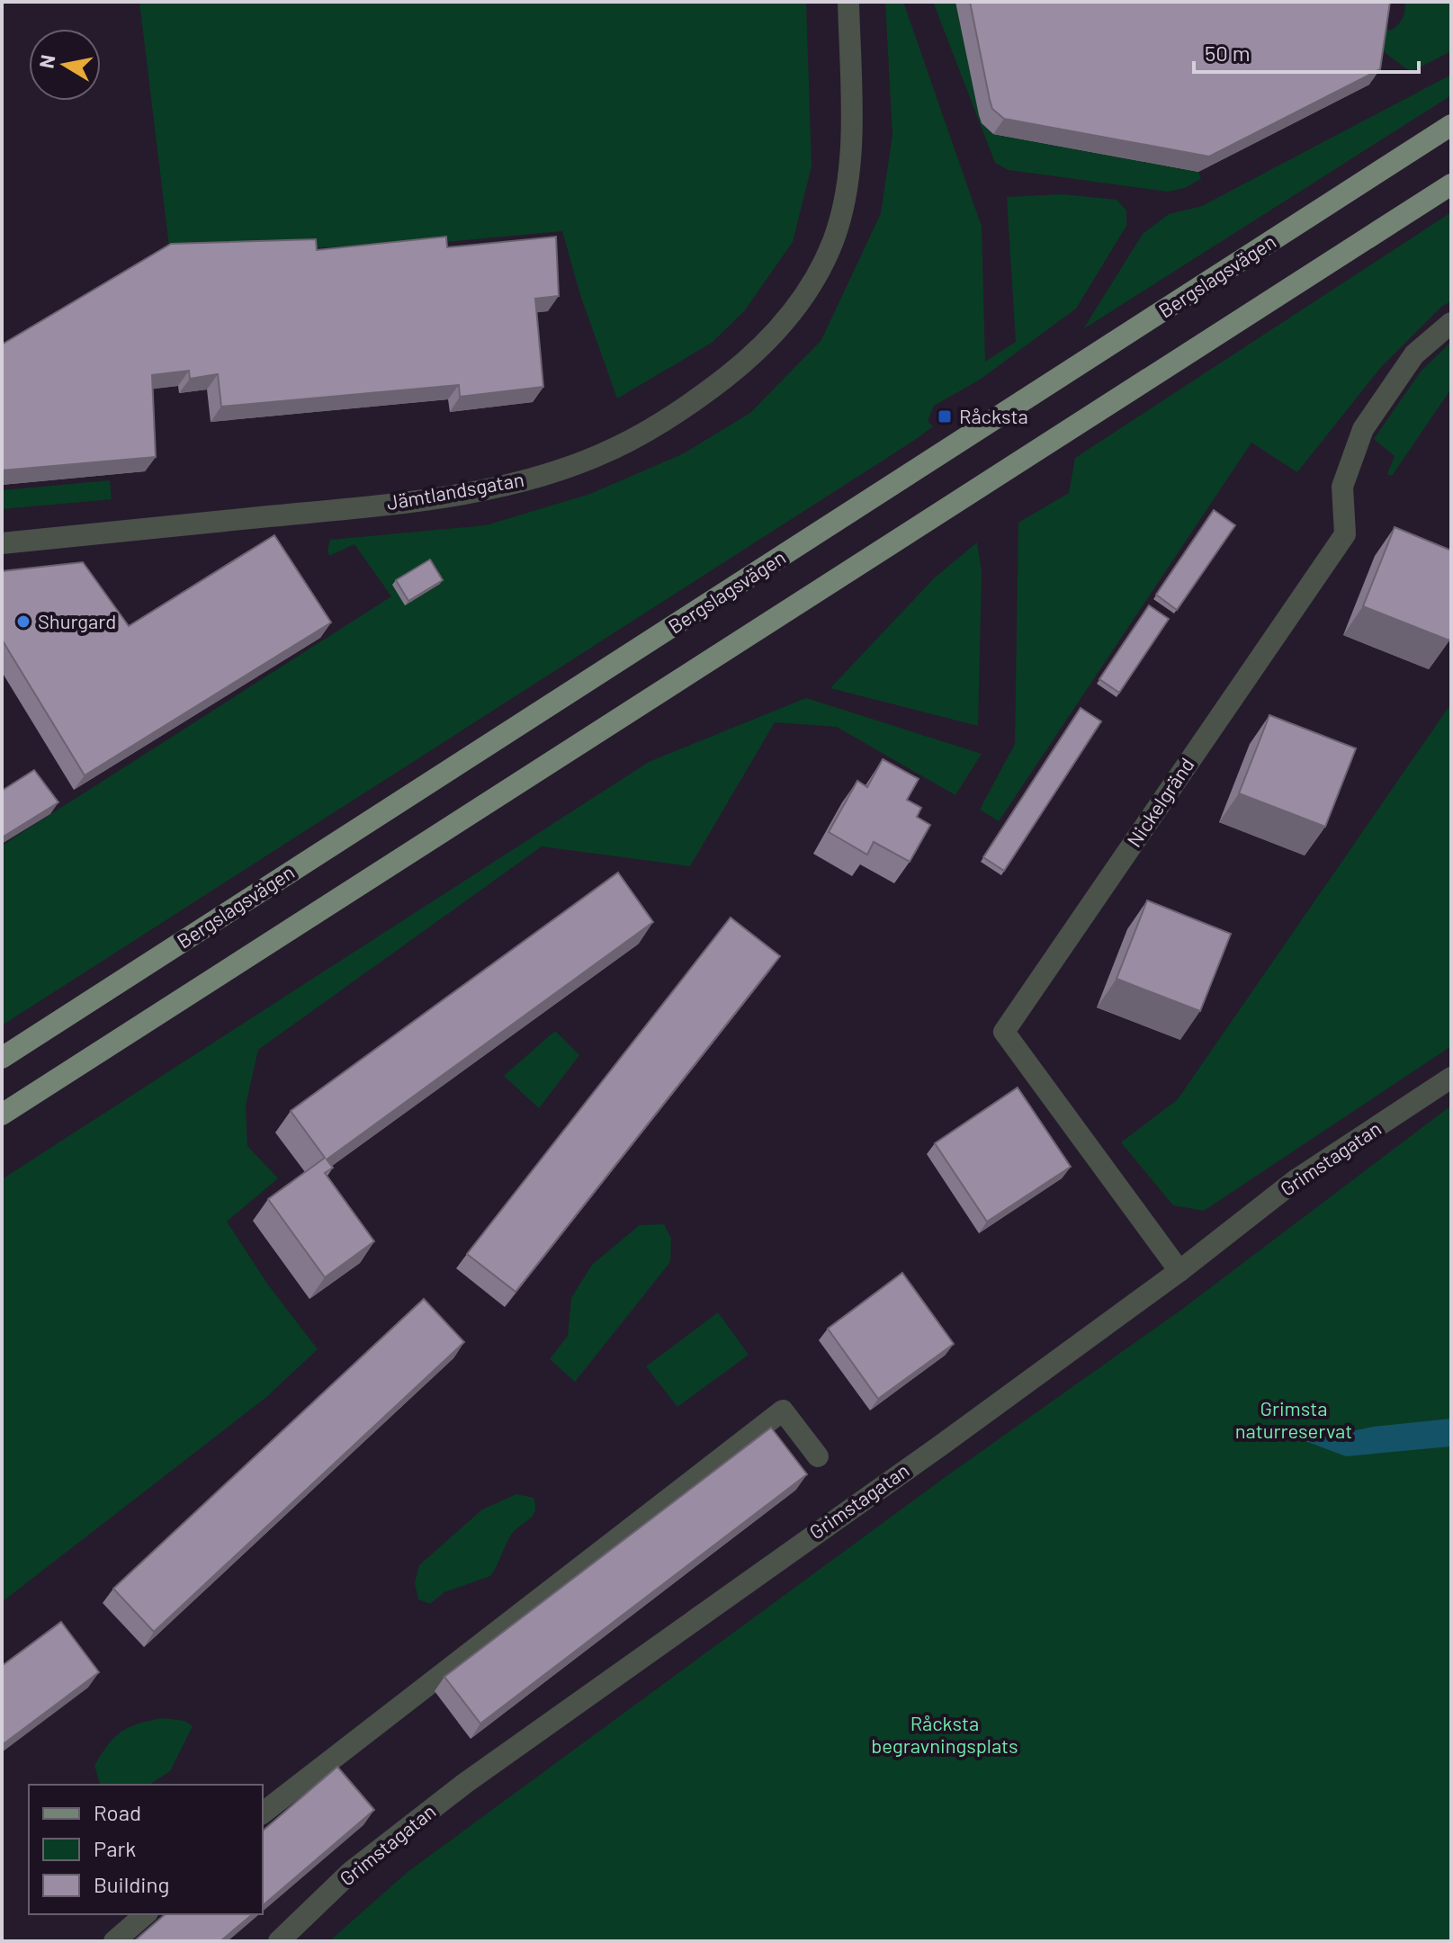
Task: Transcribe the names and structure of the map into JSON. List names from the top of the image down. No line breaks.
{"streets":{"main road":["Bergslagsvägen"],"street":["Jämtlandsgatan","Nickelgränd","Grimstagatan"]},"crossings":[["Nickelgränd","Grimstagatan"]],"parks":["Grimsta naturreservat","Råcksta begravningsplats"],"places":{"transit":["Råcksta"],"other":["Shurgard"]},"legend":["Road","Park","Building"],"scale_bar":"50 m","north":"left"}
